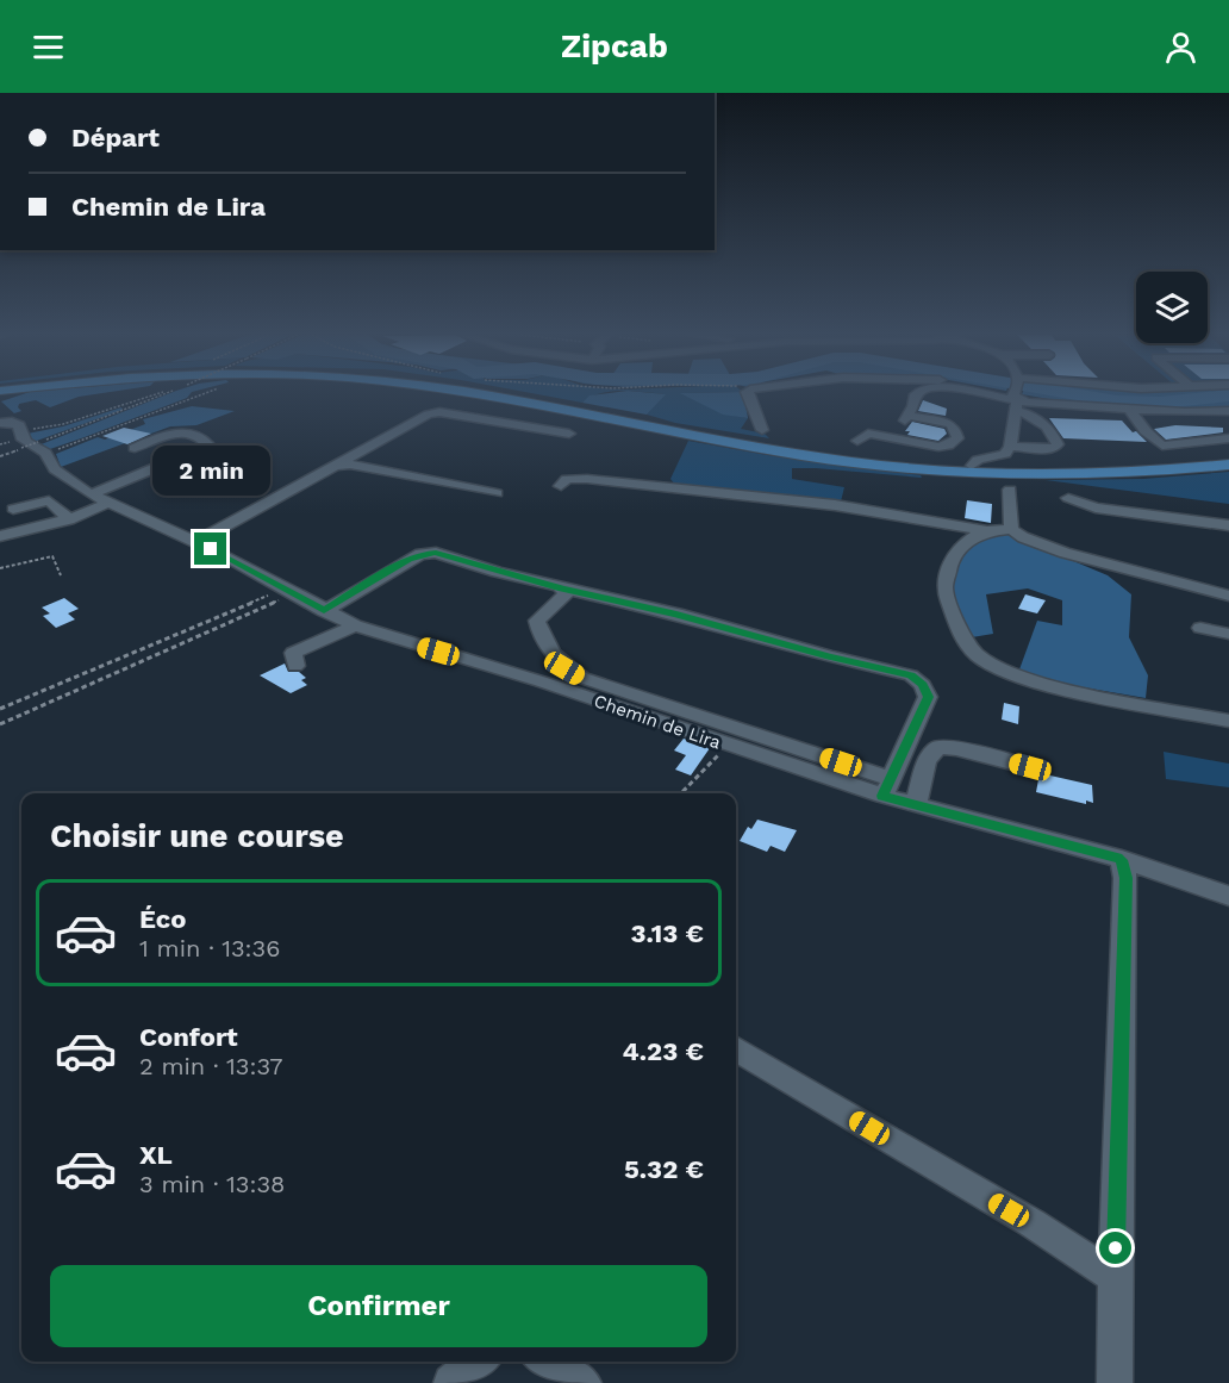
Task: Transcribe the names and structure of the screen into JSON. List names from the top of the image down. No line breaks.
{"streets":{"street":["Chemin de Lira"]},"page":{"header":"Zipcab","banner":["Départ","Chemin de Lira"],"bubble":"2 min","heading":"Choisir une course","list":[{"name":"Éco","note":"1 min · 13:36","value":"3.13 €"},{"name":"Confort","note":"2 min · 13:37","value":"4.23 €"},{"name":"XL","note":"3 min · 13:38","value":"5.32 €"}],"buttons":"Confirmer"}}
